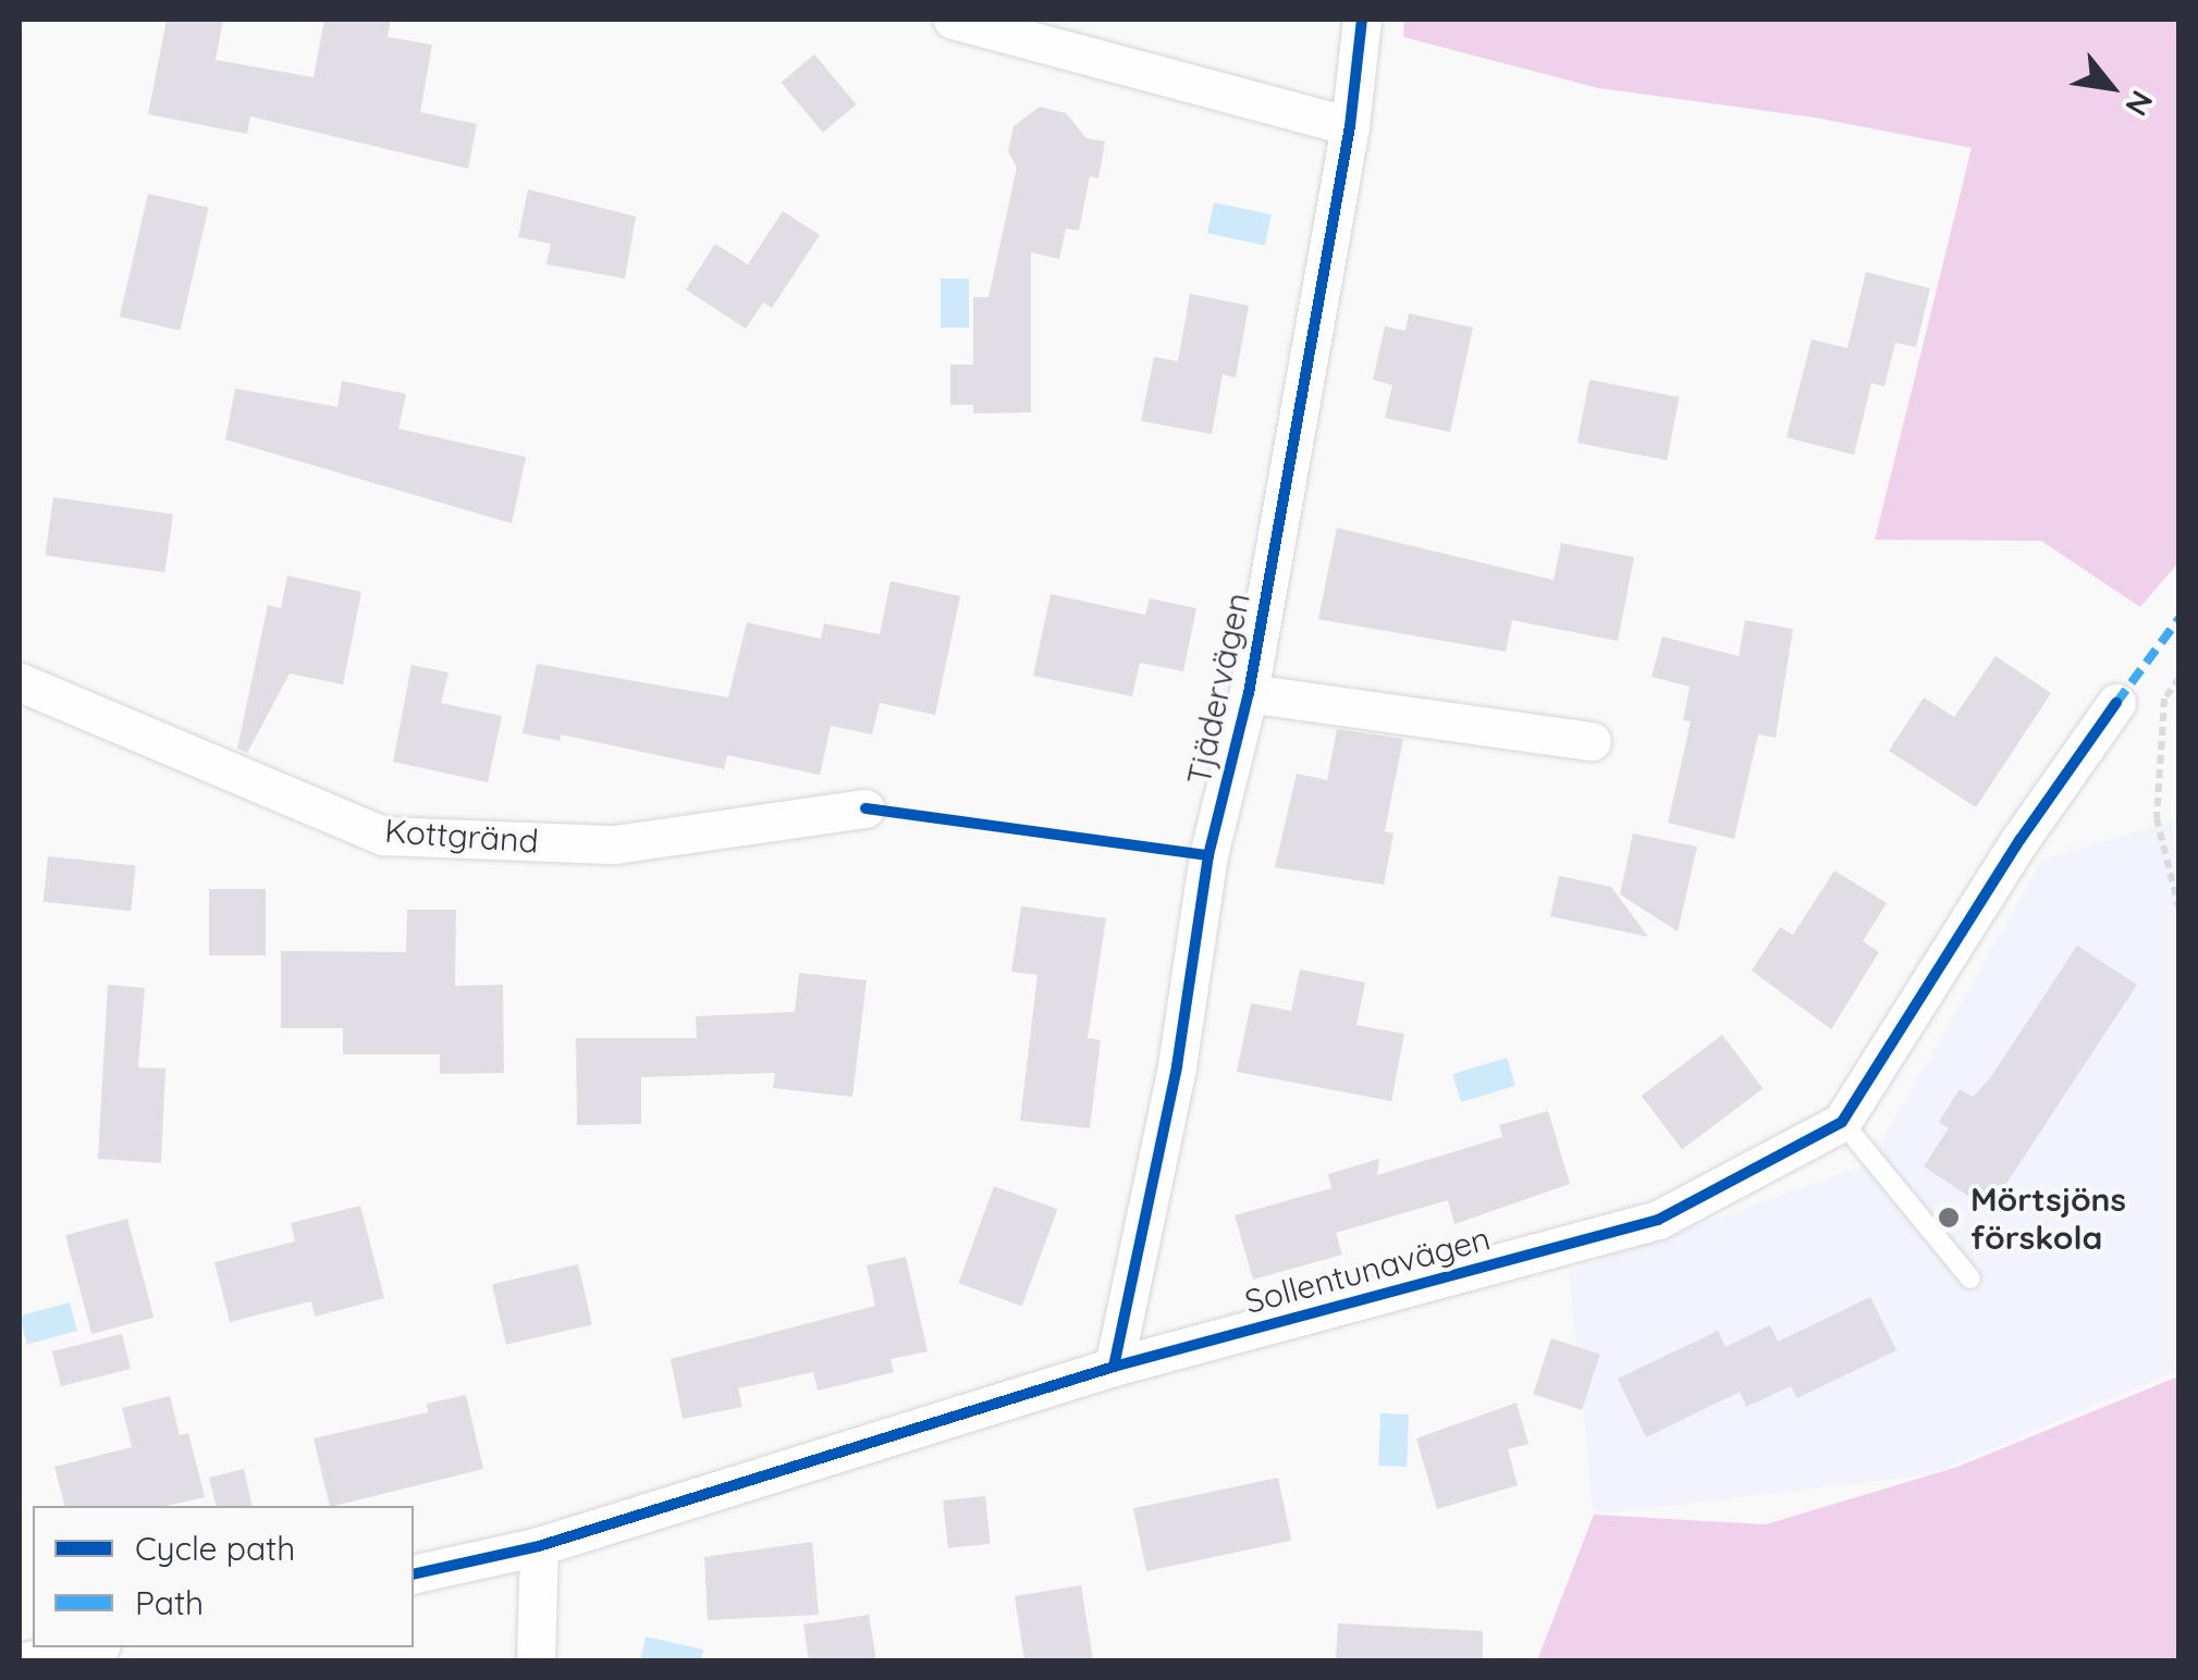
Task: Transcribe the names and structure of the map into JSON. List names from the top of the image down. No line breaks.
{"streets":{"street":["Tjädervägen","Kottgränd","Sollentunavägen"]},"crossings":[["Tjädervägen","Sollentunavägen"]],"places":["Mörtsjöns förskola"],"legend":["Cycle path","Path"],"north":"bottom right"}
